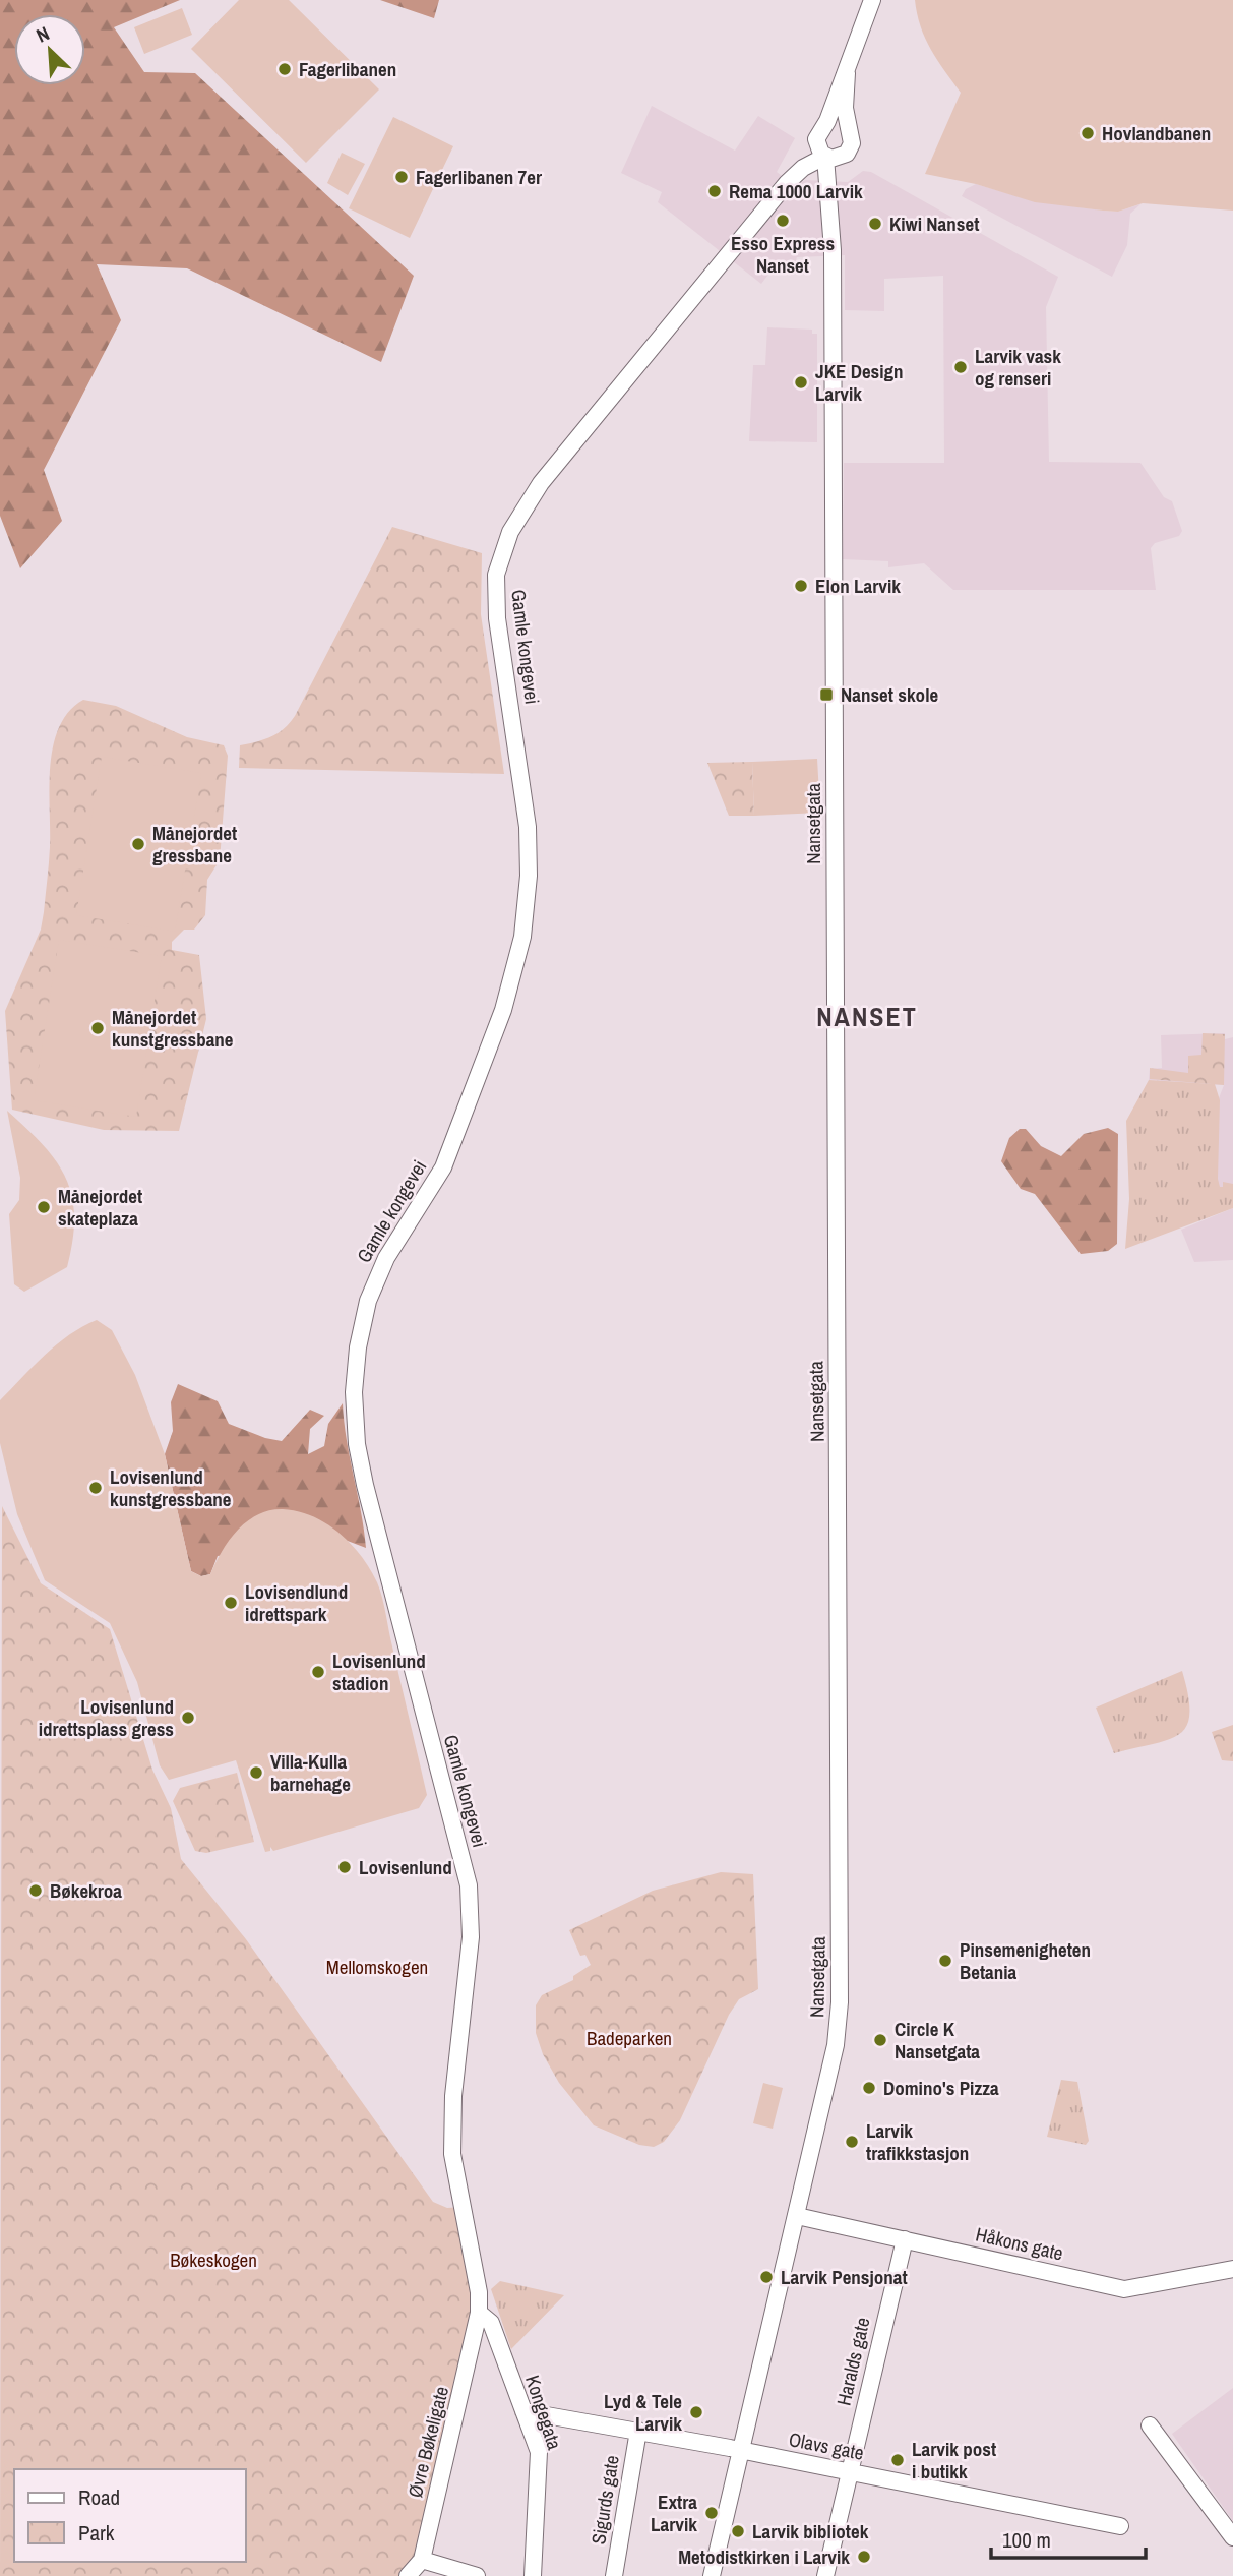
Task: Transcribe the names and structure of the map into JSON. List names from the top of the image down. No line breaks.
{"streets":{"street":["Gamle kongevei","Nansetgata","Håkons gate","Haralds gate","Kongegata","Øvre Bøkeligate","Olavs gate","Sigurds gate"]},"crossings":[["Gamle kongevei","Nansetgata"],["Gamle kongevei","Kongegata"],["Gamle kongevei","Øvre Bøkeligate"],["Nansetgata","Håkons gate"],["Nansetgata","Olavs gate"],["Håkons gate","Haralds gate"],["Haralds gate","Olavs gate"],["Kongegata","Øvre Bøkeligate"],["Kongegata","Olavs gate"],["Olavs gate","Sigurds gate"]],"districts":["NANSET"],"parks":["Mellomskogen","Badeparken","Bøkeskogen"],"places":{"other":["Fagerlibanen","Hovlandbanen","Fagerlibanen 7er","Rema 1000 Larvik","Esso Express Nanset","Kiwi Nanset","Larvik vask og renseri","JKE Design Larvik","Elon Larvik","Månejordet gressbane","Månejordet kunstgressbane","Månejordet skateplaza","Lovisenlund kunstgressbane","Lovisendlund idrettspark","Lovisenlund stadion","Lovisenlund idrettsplass gress","Villa-Kulla barnehage","Lovisenlund","Bøkekroa","Pinsemenigheten Betania","Circle K Nansetgata","Domino's Pizza","Larvik trafikkstasjon","Larvik Pensjonat","Lyd & Tele Larvik","Larvik post i butikk","Extra Larvik","Larvik bibliotek","Metodistkirken i Larvik"],"transit":["Nanset skole"]},"legend":["Road","Park"],"scale_bar":"100 m","north":"top left"}
